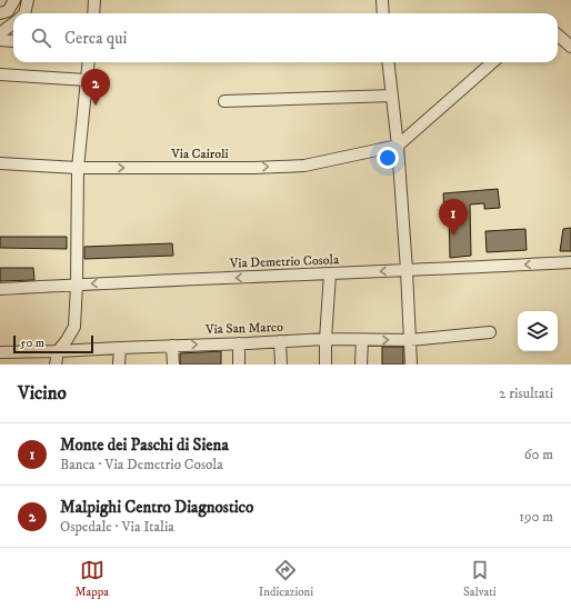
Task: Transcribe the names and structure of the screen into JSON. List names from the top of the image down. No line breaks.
{"streets":{"street":["Via Cairoli","Via Demetrio Cosola","Via San Marco"]},"one_way":["Via Demetrio Cosola"],"scale_bar":"50 m","page":{"search":"Cerca qui","pins":["2","1"],"scale":"50 m","heading":["Vicino","2 risultati"],"list":[{"mark":"1","name":"Monte dei Paschi di Siena","note":"Banca · Via Demetrio Cosola","value":"60 m"},{"mark":"2","name":"Malpighi Centro Diagnostico","note":"Ospedale · Via Italia","value":"190 m"}],"nav":["Mappa","Indicazioni","Salvati"]}}
